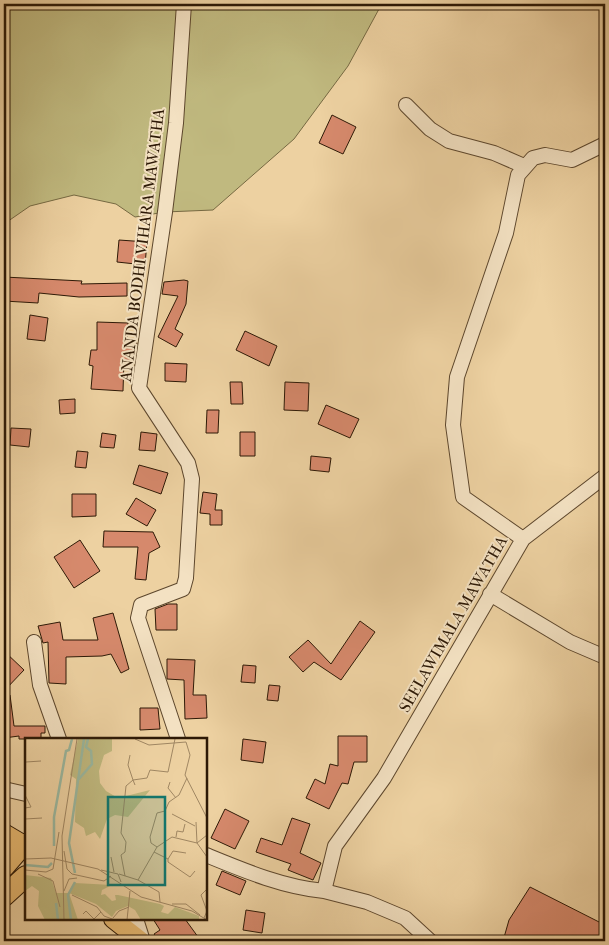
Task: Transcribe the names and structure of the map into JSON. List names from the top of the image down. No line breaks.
{"streets":{"street":["ANANDA BODHI VIHARA MAWATHA","SEELAWIMALA MAWATHA"]}}
